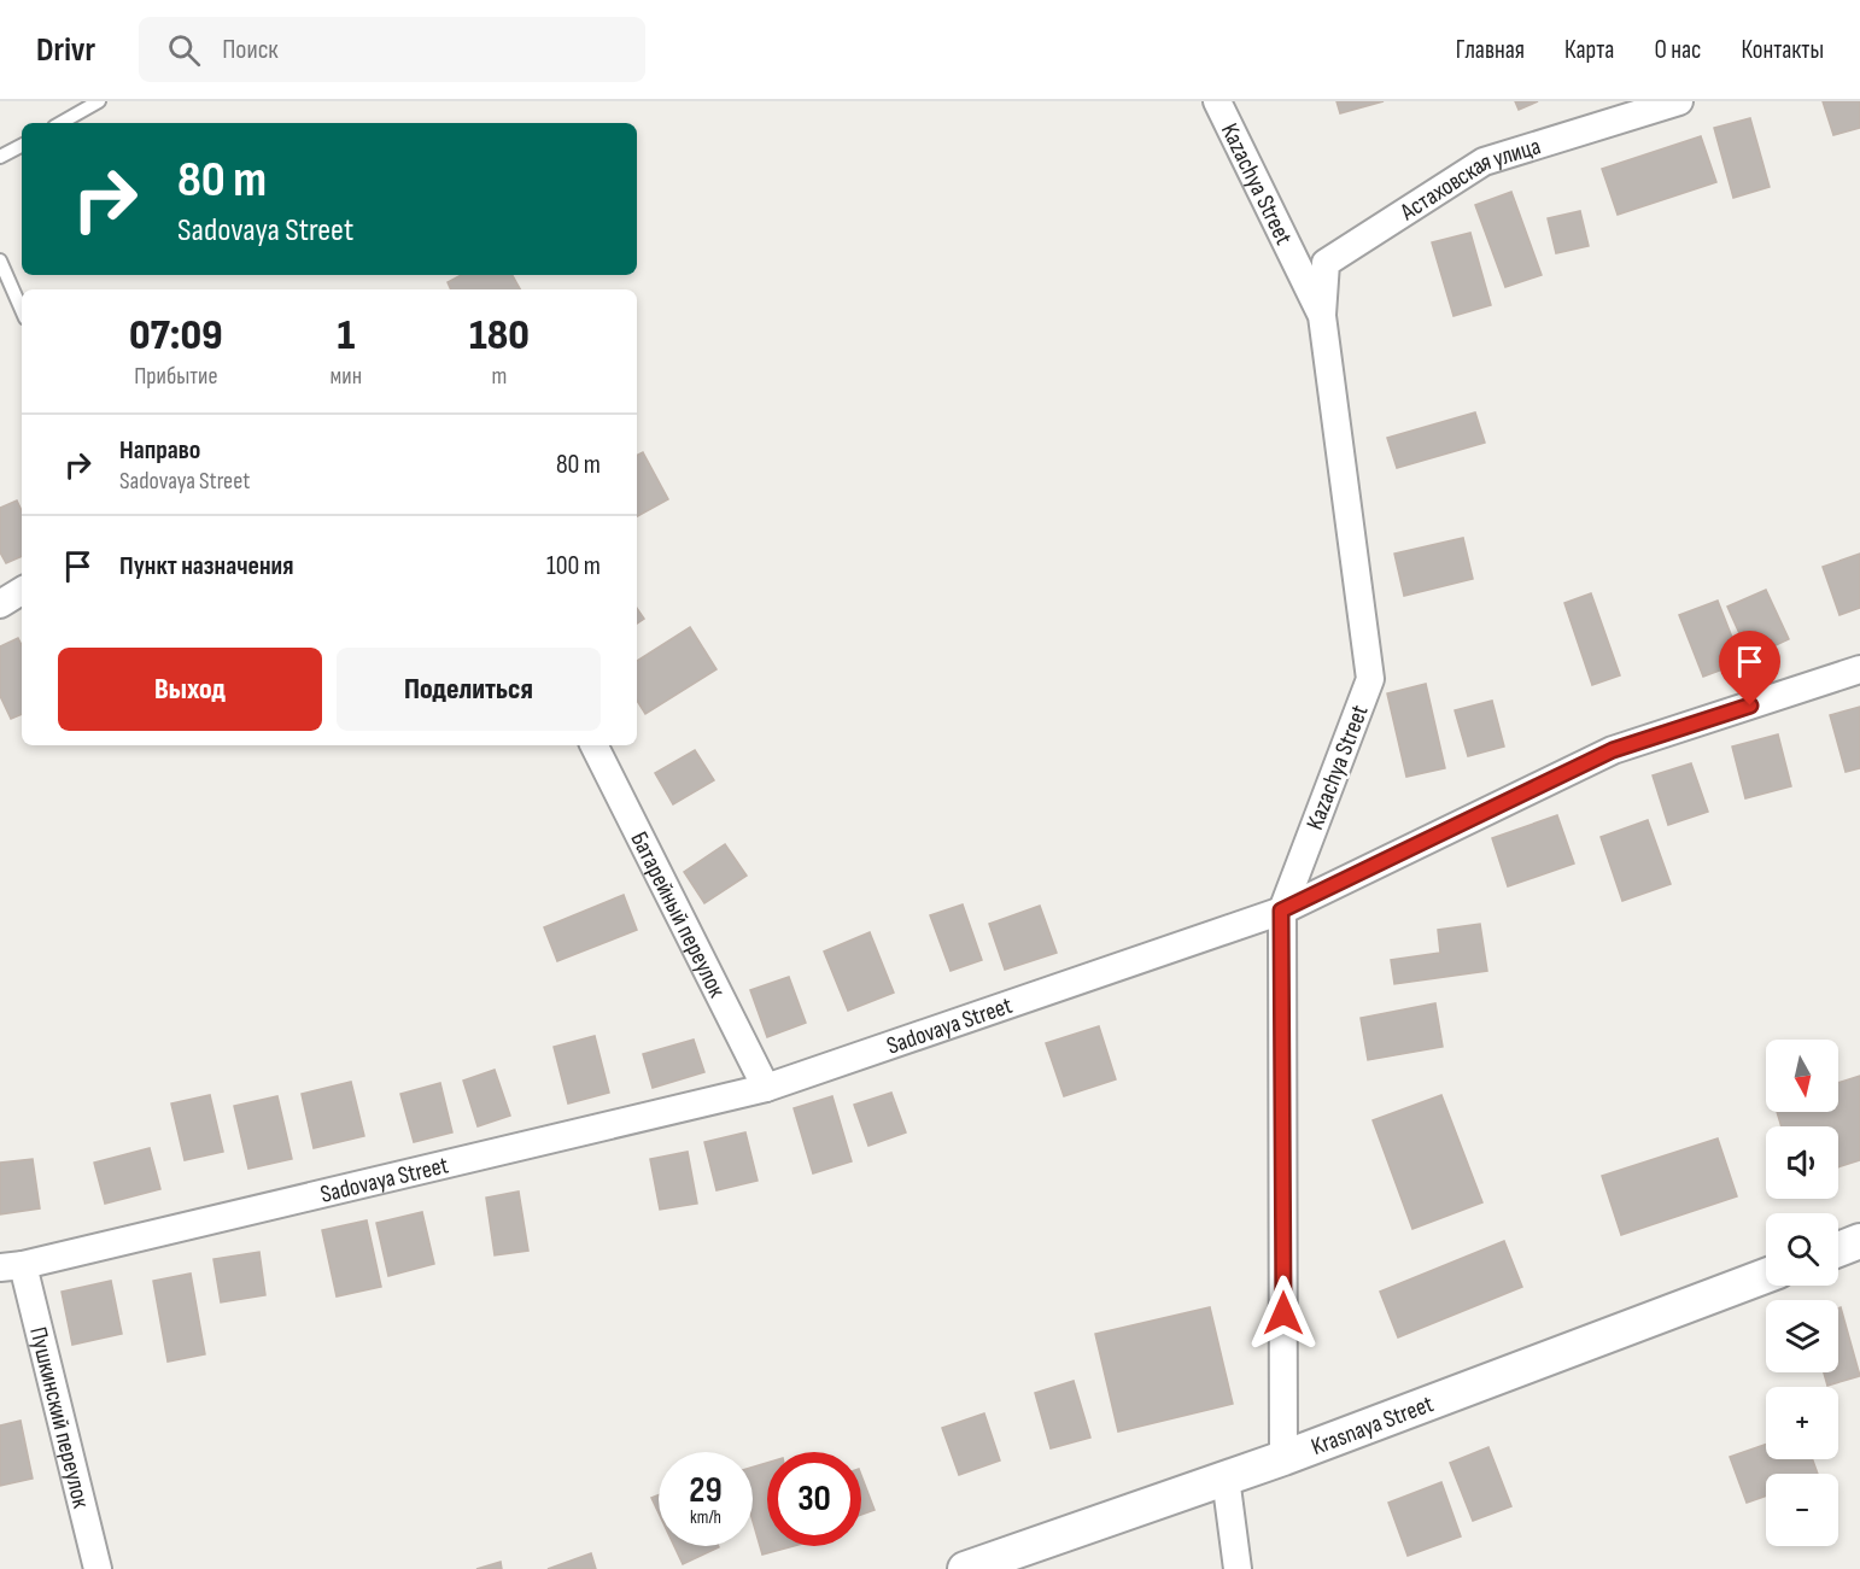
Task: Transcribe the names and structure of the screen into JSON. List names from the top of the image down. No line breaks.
{"streets":{"street":["Астаховская улица","Kazachya Street","Батарейный переулок","Sadovaya Street","Пушкинский переулок","Krasnaya Street"]},"crossings":[["Астаховская улица","Kazachya Street"],["Kazachya Street","Sadovaya Street"],["Kazachya Street","Krasnaya Street"],["Батарейный переулок","Sadovaya Street"],["Sadovaya Street","Пушкинский переулок"]],"north":"bottom","page":{"header":"Drivr","search":"Поиск","nav":["Главная","Карта","О нас","Контакты"],"turn":["80 m","Sadovaya Street"],"eta":["07:09","Прибытие","1","мин","180","m"],"list":[{"name":"Направо","note":"Sadovaya Street","value":"80 m"},{"name":"Пункт назначения","value":"100 m"}],"buttons":["Выход","Поделиться"],"map_buttons":["+","−"],"speed":"29 km/h","limit":"30"}}
